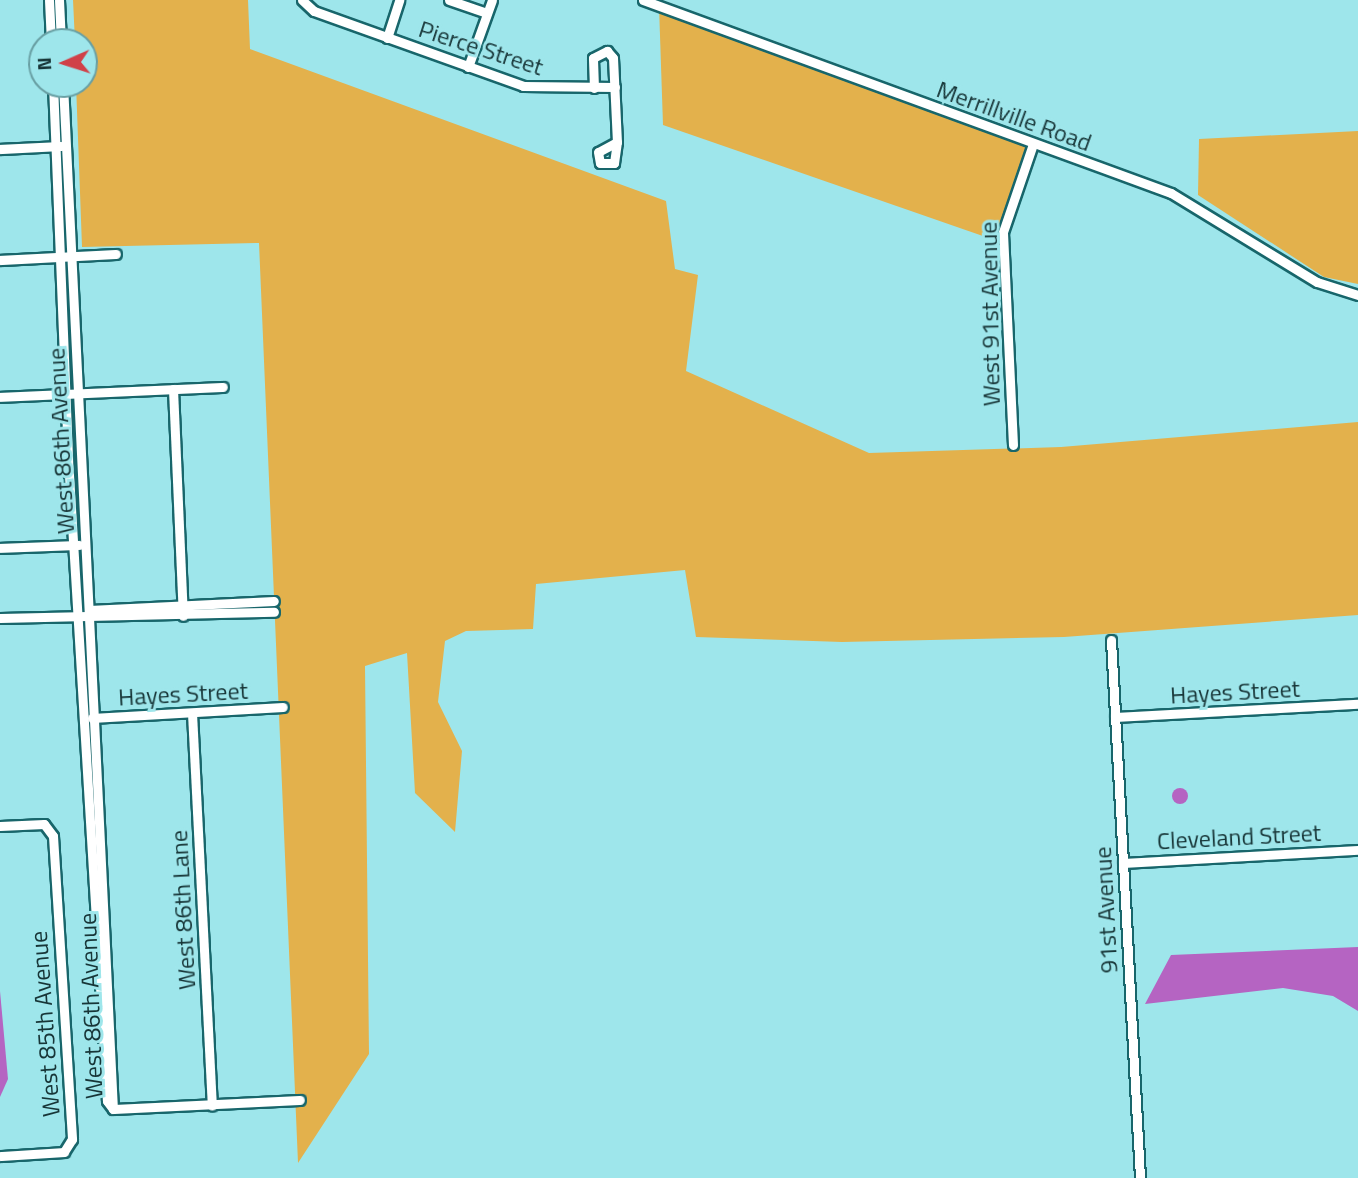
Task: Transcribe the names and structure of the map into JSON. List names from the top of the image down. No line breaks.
{"streets":{"street":["Pierce Street","Merrillville Road","West 91st Avenue","West 86th Avenue","Hayes Street","Cleveland Street","West 86th Lane","91st Avenue","West 85th Avenue"]},"crossings":[["Merrillville Road","West 91st Avenue"],["West 86th Avenue","Hayes Street"],["Hayes Street","West 86th Lane"],["Hayes Street","91st Avenue"],["Cleveland Street","91st Avenue"]],"north":"left"}
